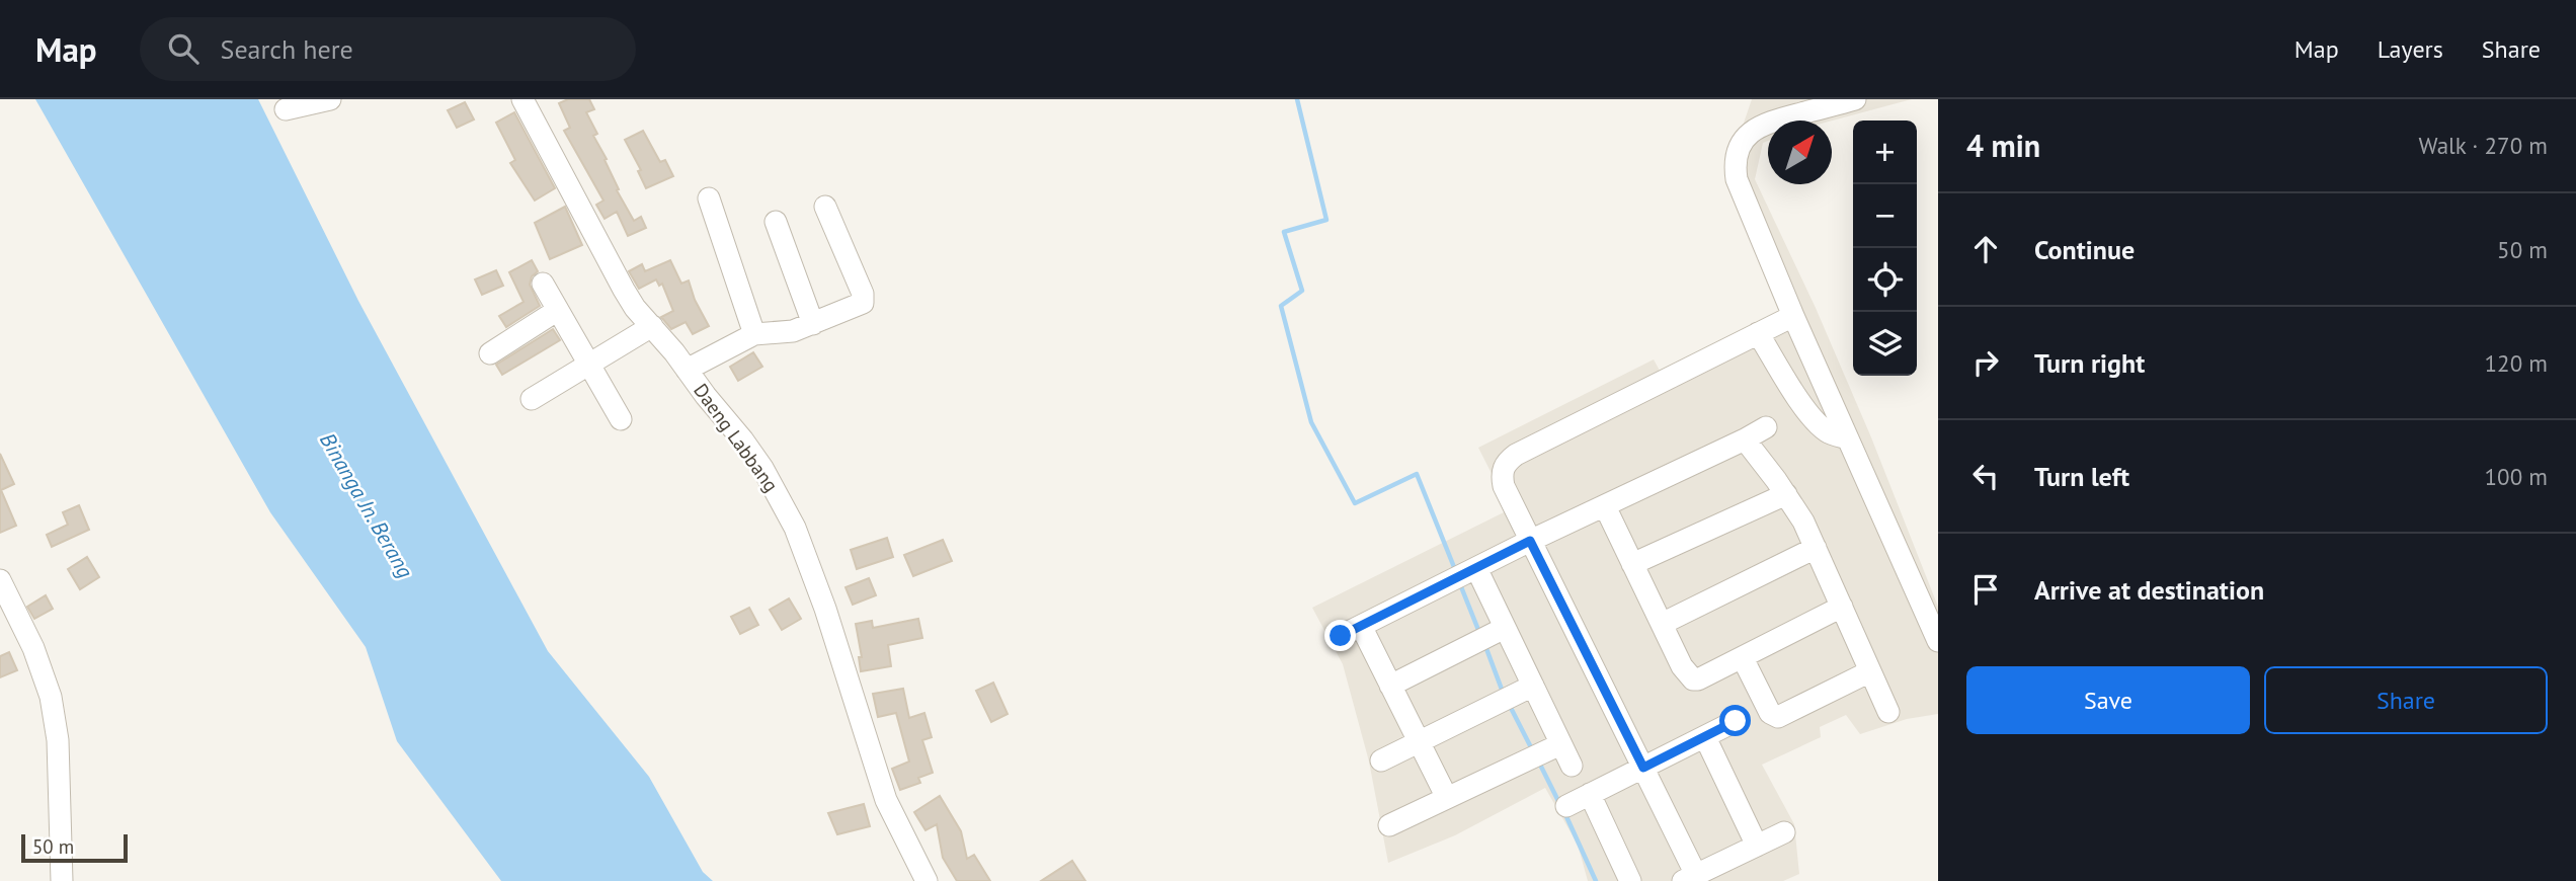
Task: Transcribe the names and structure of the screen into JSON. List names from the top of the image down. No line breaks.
{"streets":{"street":["Daeng Labbang"]},"water":["Binanga Jn. Berang"],"scale_bar":"50 m","north":"top right","page":{"header":"Map","search":"Search here","nav":["Map","Layers","Share"],"heading":["4 min","Walk · 270 m"],"map_buttons":["+","−"],"list":[["Continue","50 m"],["Turn right","120 m"],["Turn left","100 m"],"Arrive at destination"],"buttons":["Save","Share"],"scale":"50 m"}}
